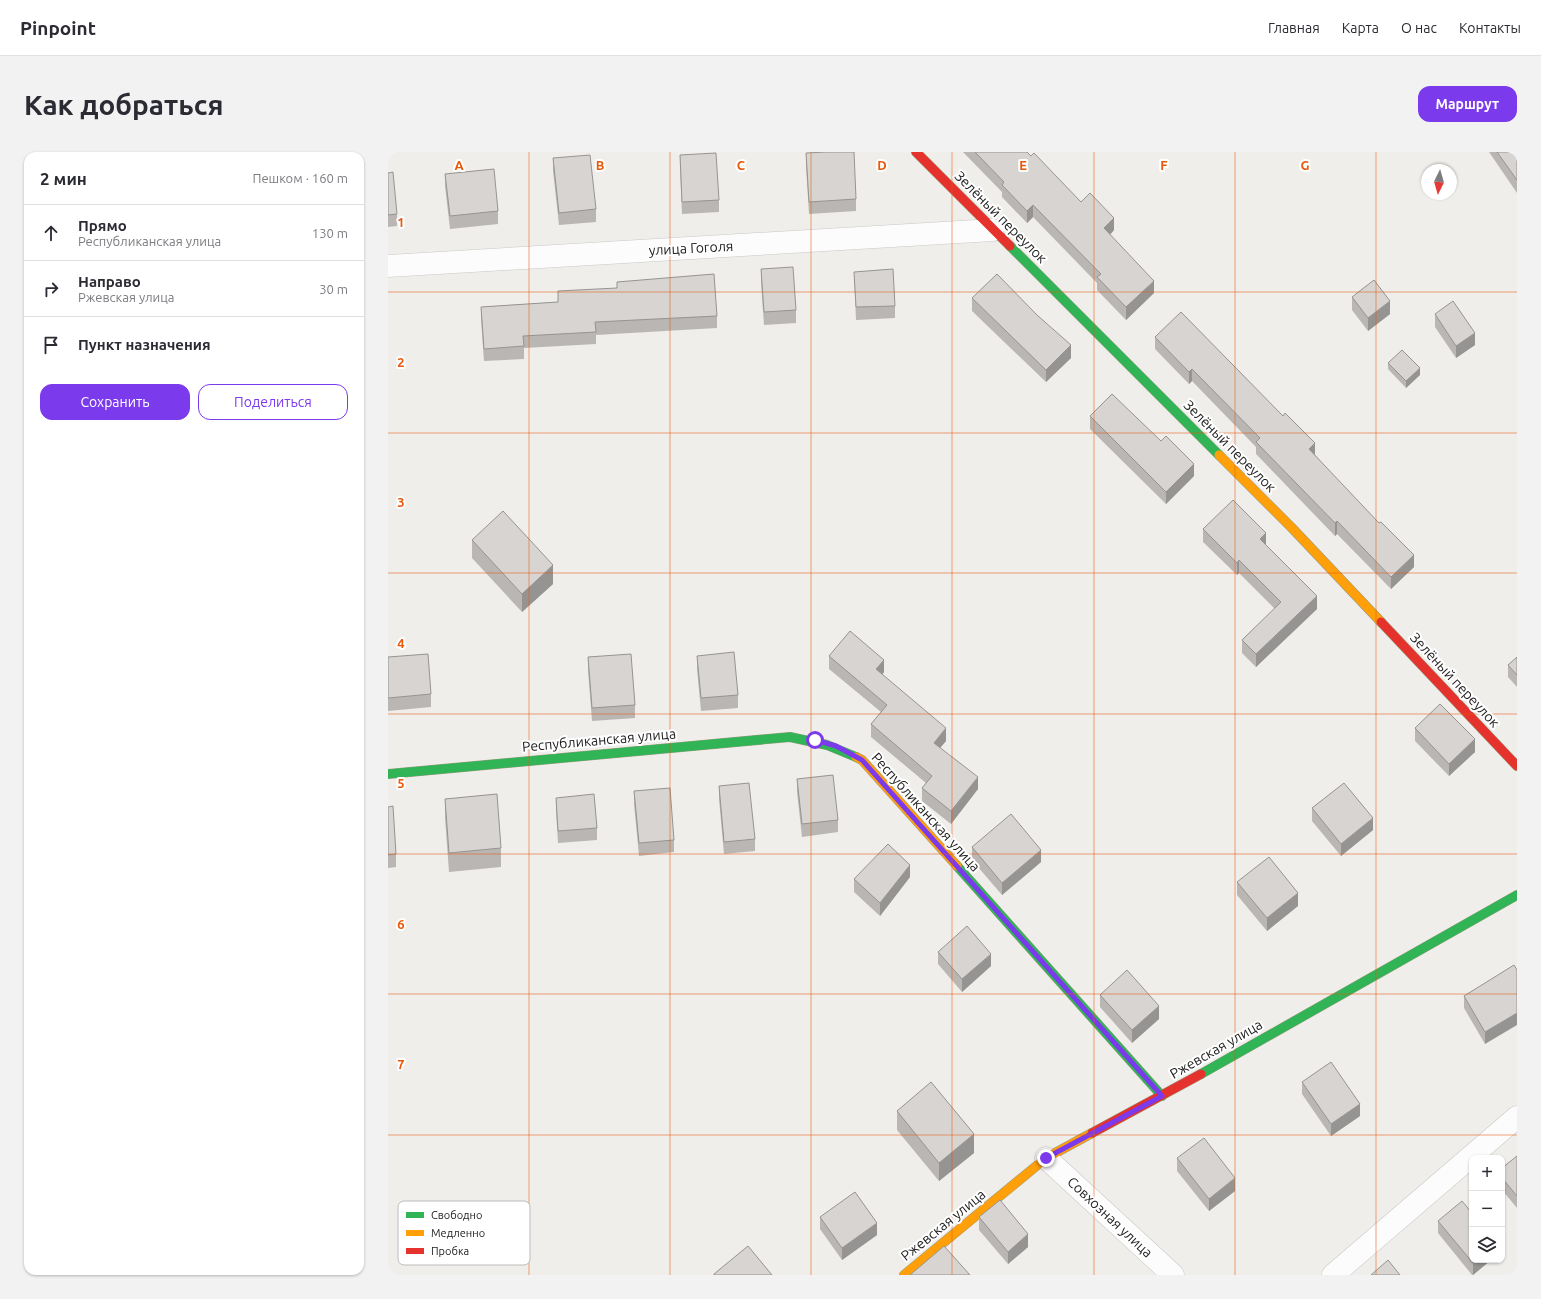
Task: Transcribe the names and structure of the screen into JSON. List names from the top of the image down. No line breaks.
{"streets":{"street":["Зелёный переулок","улица Гоголя","Республиканская улица","Ржевская улица","Совхозная улица"]},"crossings":[["Зелёный переулок","улица Гоголя"],["Республиканская улица","Ржевская улица"],["Ржевская улица","Совхозная улица"]],"legend":["Свободно","Медленно","Пробка"],"north":"bottom","page":{"header":"Pinpoint","nav":["Главная","Карта","О нас","Контакты"],"buttons":["Маршрут",["Сохранить","Поделиться"]],"title":"Как добраться","heading":["2 мин","Пешком · 160 m"],"list":[["Прямо","Республиканская улица","130 m"],["Направо","Ржевская улица","30 m"],"Пункт назначения"],"map_buttons":["+","−"]},"grid":{"columns":["A","B","C","D","E","F","G"],"rows":["1","2","3","4","5","6","7"]}}
